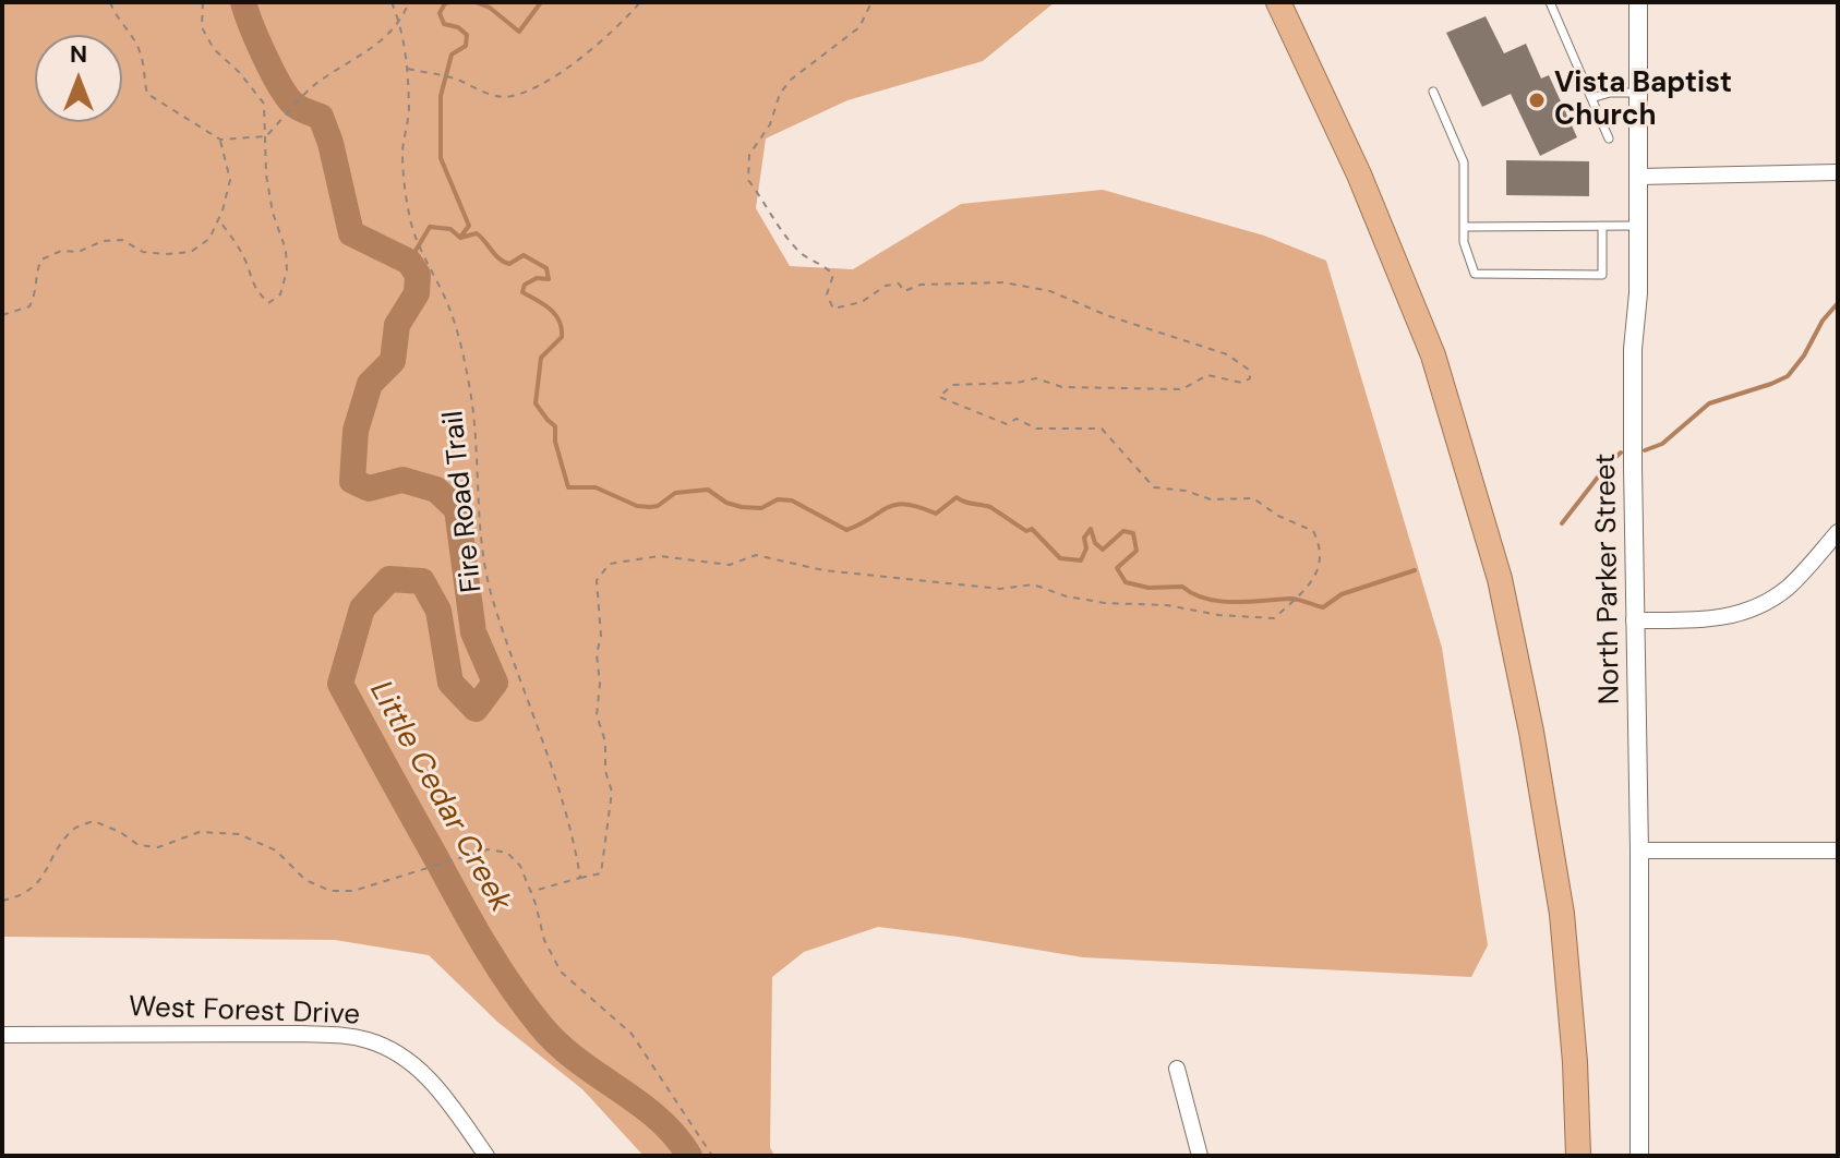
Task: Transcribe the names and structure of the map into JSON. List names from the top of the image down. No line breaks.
{"streets":{"street":["North Parker Street","West Forest Drive"],"path":["Fire Road Trail"]},"water":["Little Cedar Creek"],"places":["Vista Baptist Church"],"north":"top"}
